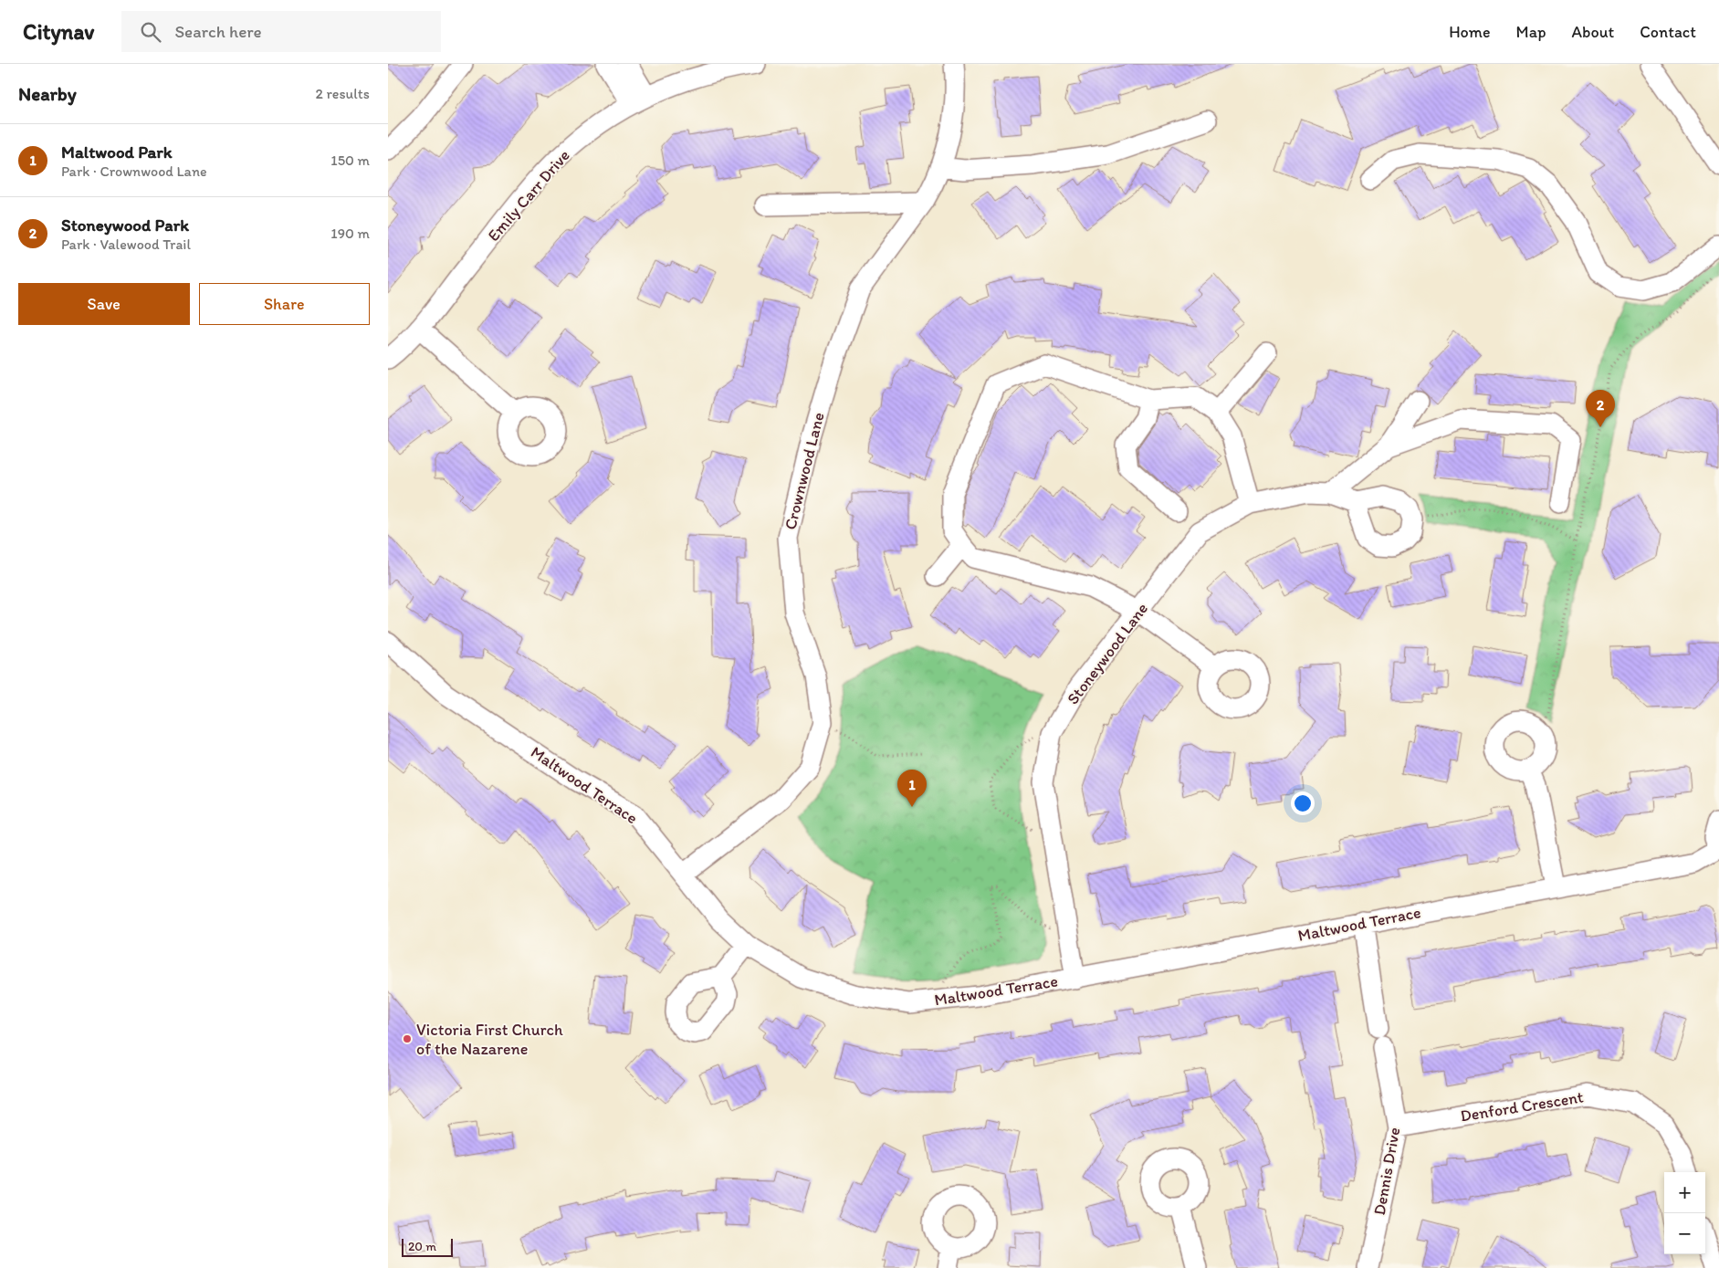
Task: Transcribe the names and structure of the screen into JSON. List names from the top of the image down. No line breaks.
{"streets":{"street":["Emily Carr Drive","Crownwood Lane","Stoneywood Lane","Maltwood Terrace","Denford Crescent","Dennis Drive"]},"crossings":[["Crownwood Lane","Maltwood Terrace"],["Stoneywood Lane","Maltwood Terrace"],["Maltwood Terrace","Dennis Drive"],["Denford Crescent","Dennis Drive"]],"places":["Victoria First Church of the Nazarene"],"scale_bar":"20 m","page":{"header":"Citynav","search":"Search here","nav":["Home","Map","About","Contact"],"heading":["Nearby","2 results"],"list":[{"mark":"1","name":"Maltwood Park","note":"Park · Crownwood Lane","value":"150 m"},{"mark":"2","name":"Stoneywood Park","note":"Park · Valewood Trail","value":"190 m"}],"buttons":["Save","Share"],"pins":["2","1"],"map_buttons":["+","−"],"scale":"20 m"}}
